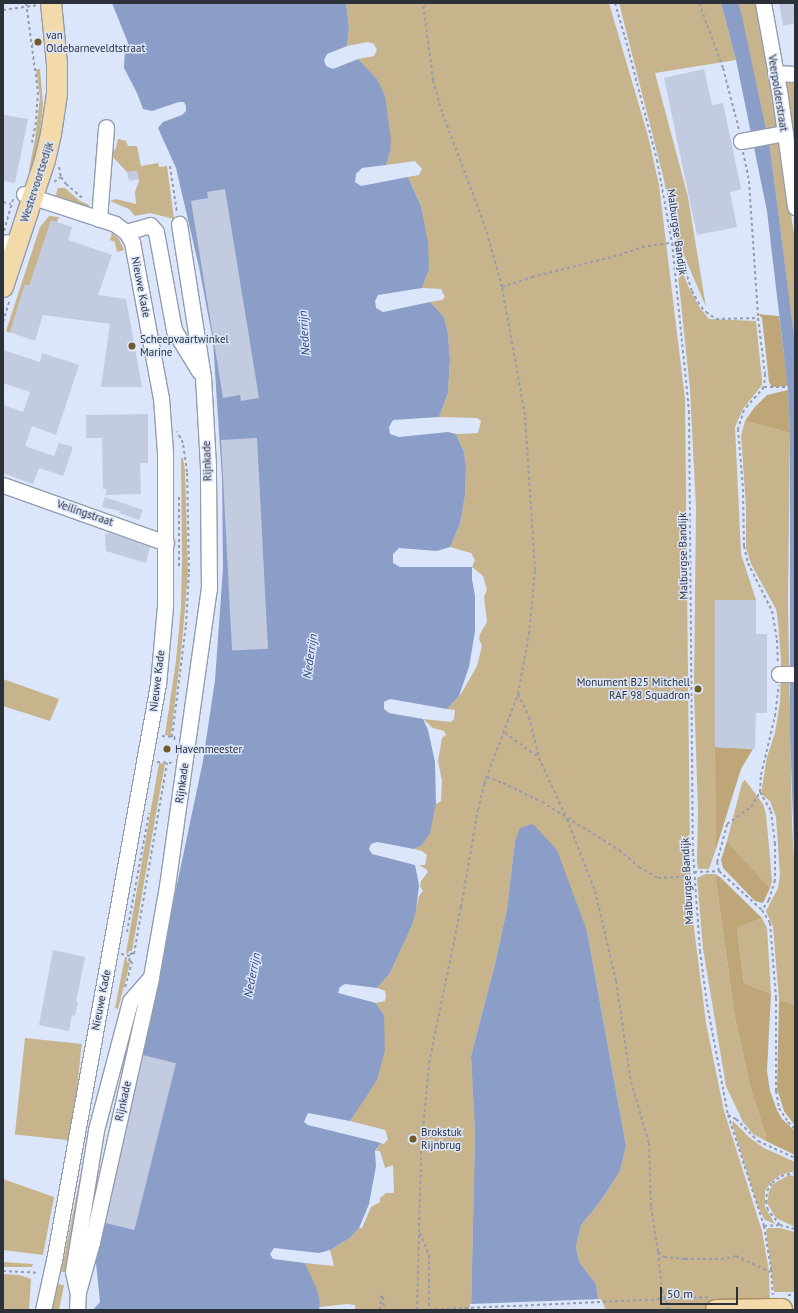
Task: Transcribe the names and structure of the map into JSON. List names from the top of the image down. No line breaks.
{"streets":{"main road":["Westervoortsedijk"],"street":["Veerpolderstraat","Nieuwe Kade","Rijnkade","Veilingstraat"],"path":["Malburgse Bandijk"]},"crossings":[["Nieuwe Kade","Veilingstraat"]],"water":["Nederrijn"],"places":["van Oldebarneveldtstraat","Scheepvaartwinkel Marine","Monument B25 Mitchell RAF 98 Squadron","Havenmeester","Brokstuk Rijnbrug"],"scale_bar":"50 m"}
